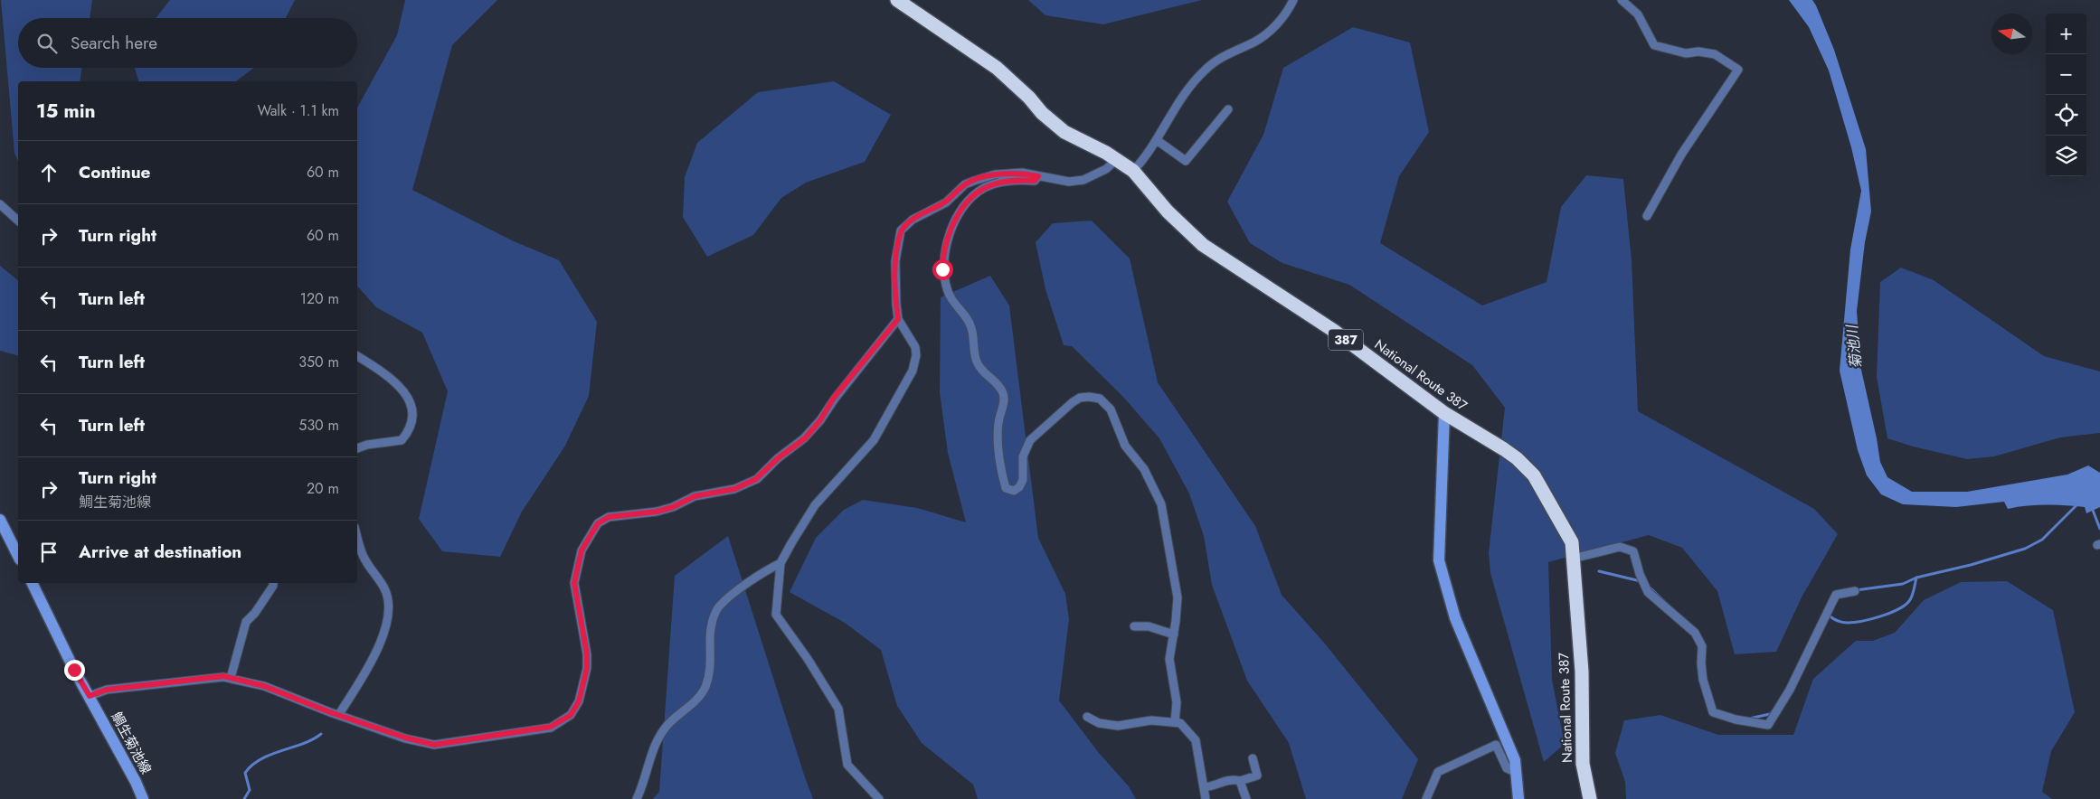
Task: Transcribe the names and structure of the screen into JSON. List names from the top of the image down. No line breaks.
{"streets":{"highway":["387","National Route 387"],"street":["鯛生菊池線"]},"water":["菊池川"],"north":"left","page":{"map_buttons":["+","−"],"search":"Search here","heading":["15 min","Walk · 1.1 km"],"list":[["Continue","60 m"],["Turn right","60 m"],["Turn left","120 m"],["Turn left","350 m"],["Turn left","530 m"],["Turn right","鯛生菊池線","20 m"],"Arrive at destination"]}}
